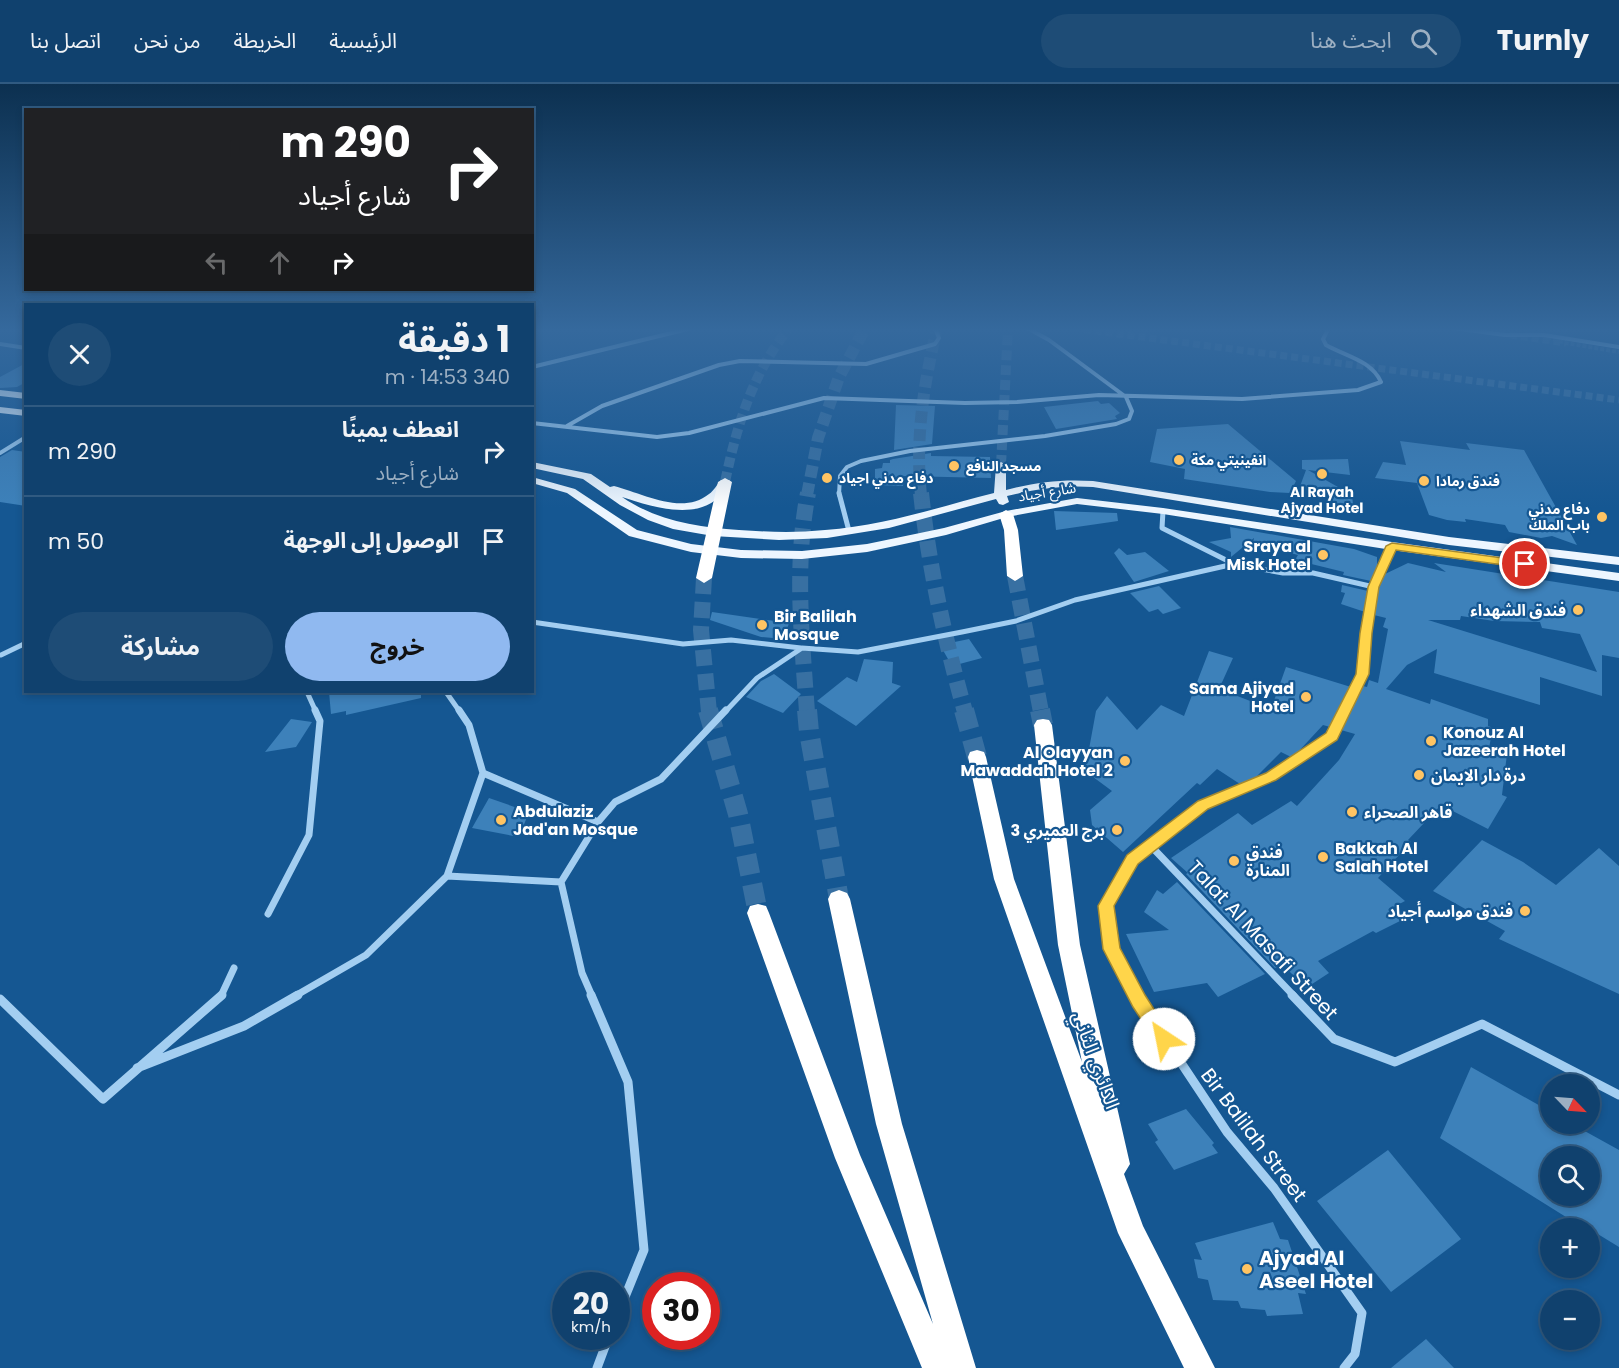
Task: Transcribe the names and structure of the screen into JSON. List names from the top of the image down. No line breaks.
{"streets":{"highway":["الدائري الثاني"],"main road":["شارع أجياد"],"street":["Talat Al Masafi Street","Bir Balilah Street"]},"crossings":[["شارع أجياد","Bir Balilah Street"],["Talat Al Masafi Street","Bir Balilah Street"]],"places":["انفينيتي مكة","مسجد النافع","Al Rayah Ajyad Hotel","دفاع مدني اجياد","فندق رمادا","دفاع مدني باب الملك","Sraya al Misk Hotel","فندق الشهداء","Bir Balilah Mosque","Sama Ajiyad Hotel","Konouz Al Jazeerah Hotel","Al Olayyan Mawaddah Hotel 2","درة دار الايمان","قاهر الصحراء","Abdulaziz Jad'an Mosque","برج العميري 3","Bakkah Al Salah Hotel","فندق المنارة","فندق مواسم أجياد","Ajyad Al Aseel Hotel"],"north":"bottom right","page":{"header":"Turnly","search":"ابحث هنا","nav":["الرئيسية","الخريطة","من نحن","اتصل بنا"],"turn":["290 m","شارع أجياد"],"heading":["1 دقيقة","340 m · 14:53"],"list":[{"name":"انعطف يمينًا","note":"شارع أجياد","value":"290 m"},{"name":"الوصول إلى الوجهة","value":"50 m"}],"buttons":["خروج","مشاركة"],"map_buttons":["+","−"],"speed":"20 km/h","limit":"30"}}
